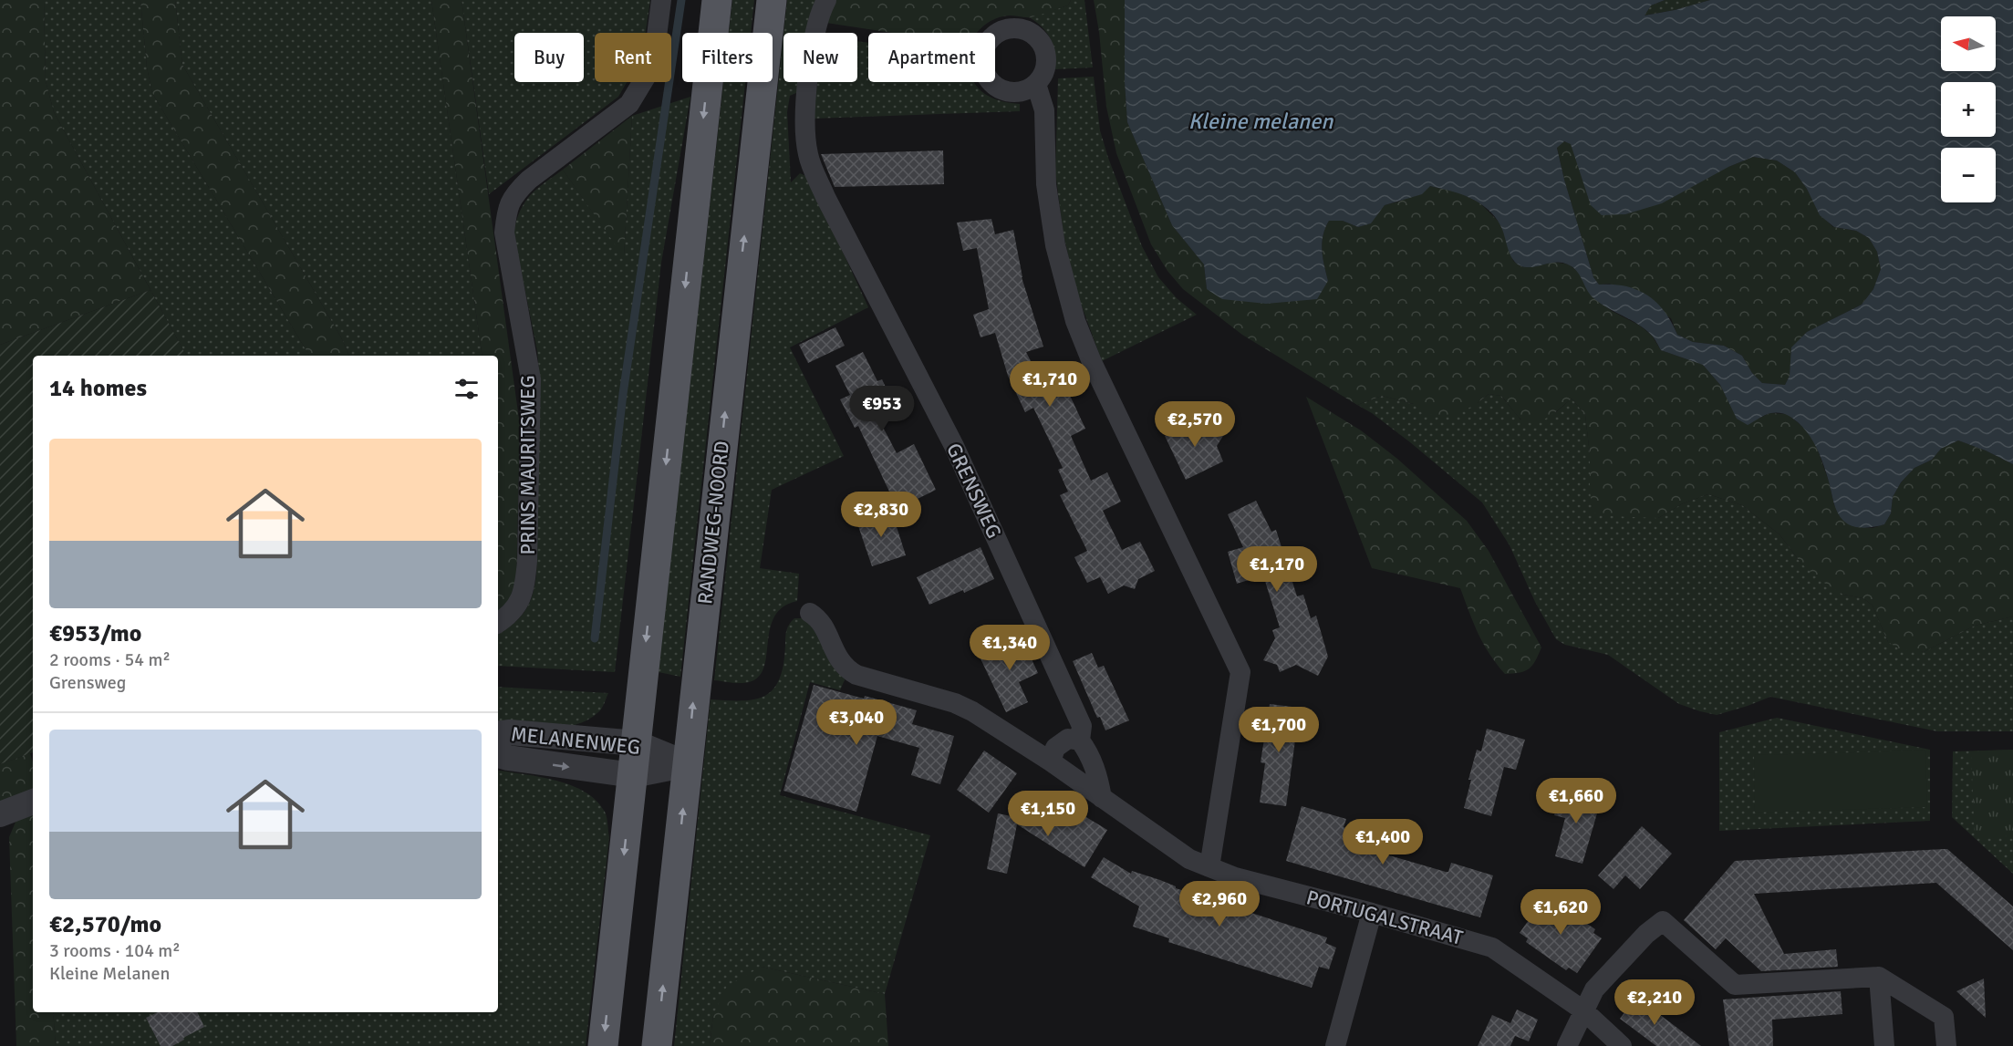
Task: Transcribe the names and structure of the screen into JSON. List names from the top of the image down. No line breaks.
{"streets":{"main road":["RANDWEG-NOORD"],"street":["PRINS MAURITSWEG","GRENSWEG","MELANENWEG","PORTUGALSTRAAT"]},"crossings":[["GRENSWEG","PORTUGALSTRAAT"],["RANDWEG-NOORD","MELANENWEG"]],"water":["Kleine melanen"],"north":"left","page":{"map_buttons":["+","−"],"chip":["Buy","Rent","Filters","New","Apartment"],"heading":"14 homes","price":["€1,710","€953","€2,570","€2,830","€1,170","€1,340","€3,040","€1,700","€1,660","€1,150","€1,400","€2,960","€1,620","€2,210"],"list":[{"name":"€953/mo","note":"2 rooms · 54 m² · Grensweg"},{"name":"€2,570/mo","note":"3 rooms · 104 m² · Kleine Melanen"}]}}
